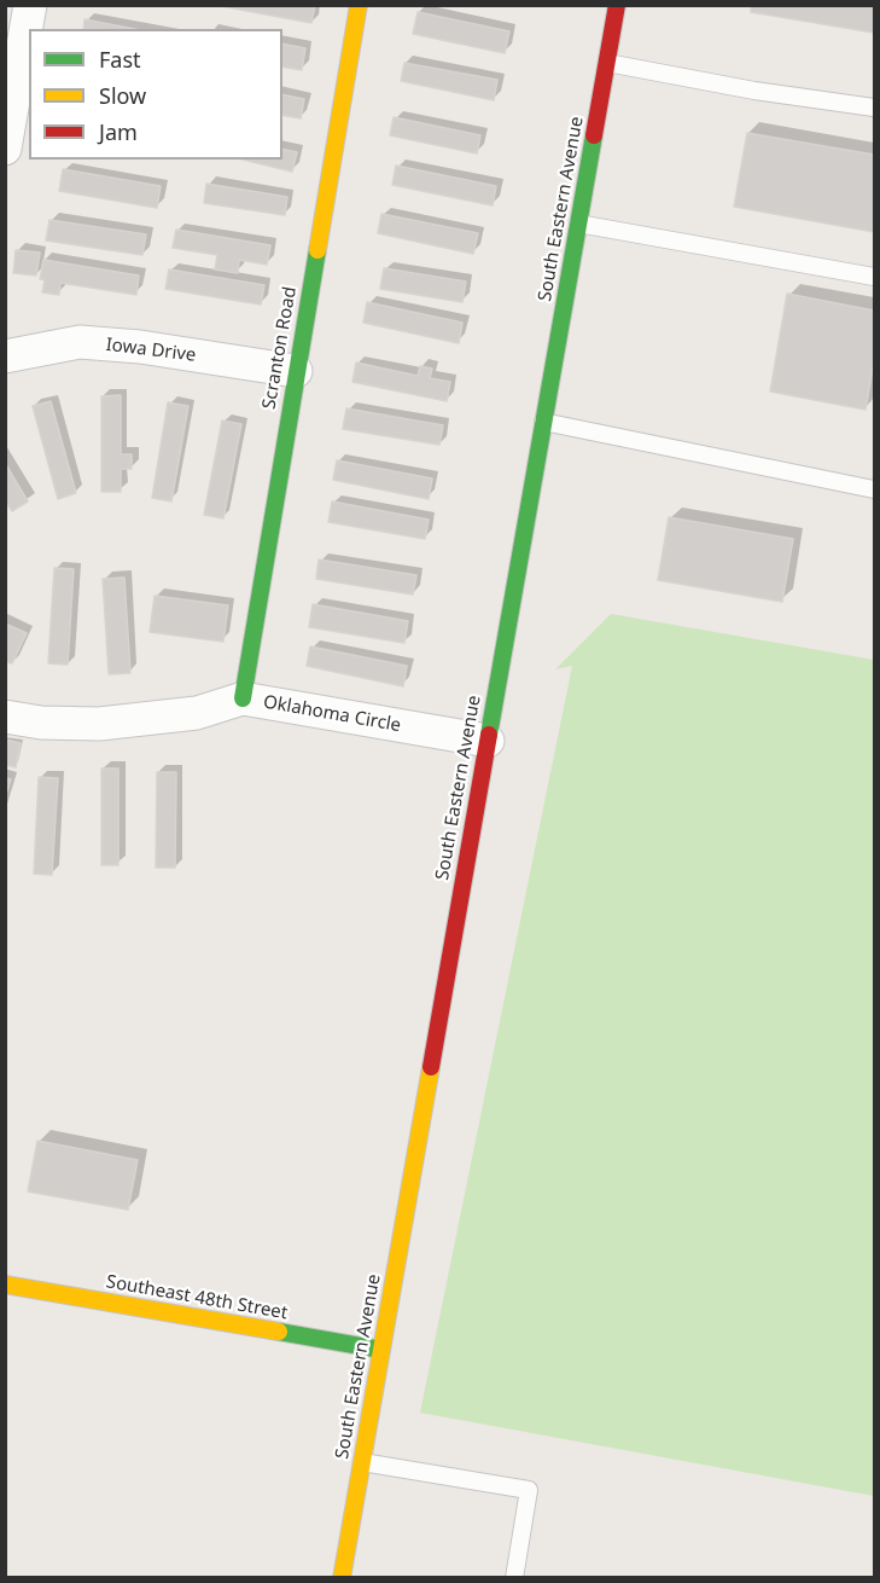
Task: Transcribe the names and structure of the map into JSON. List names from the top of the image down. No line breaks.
{"streets":{"main road":["South Eastern Avenue","Scranton Road","Southeast 48th Street"],"street":["Iowa Drive","Oklahoma Circle"]},"crossings":[["South Eastern Avenue","Oklahoma Circle"],["South Eastern Avenue","Southeast 48th Street"],["Scranton Road","Iowa Drive"],["Scranton Road","Oklahoma Circle"]],"legend":["Fast","Slow","Jam"]}
